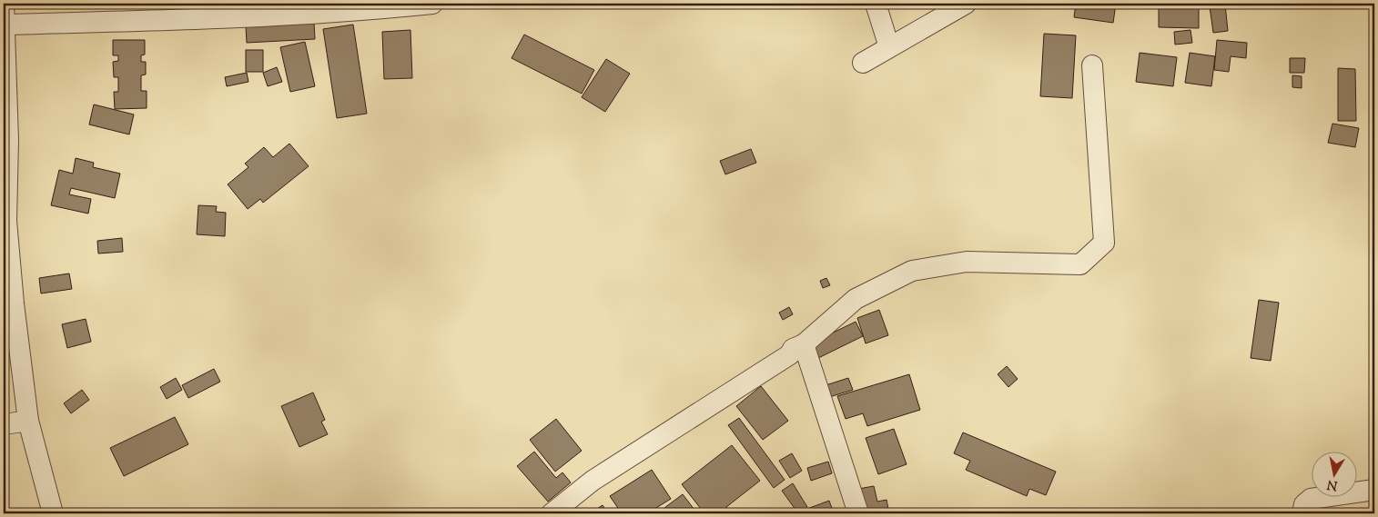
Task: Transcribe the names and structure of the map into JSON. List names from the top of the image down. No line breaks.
{"north":"bottom"}
